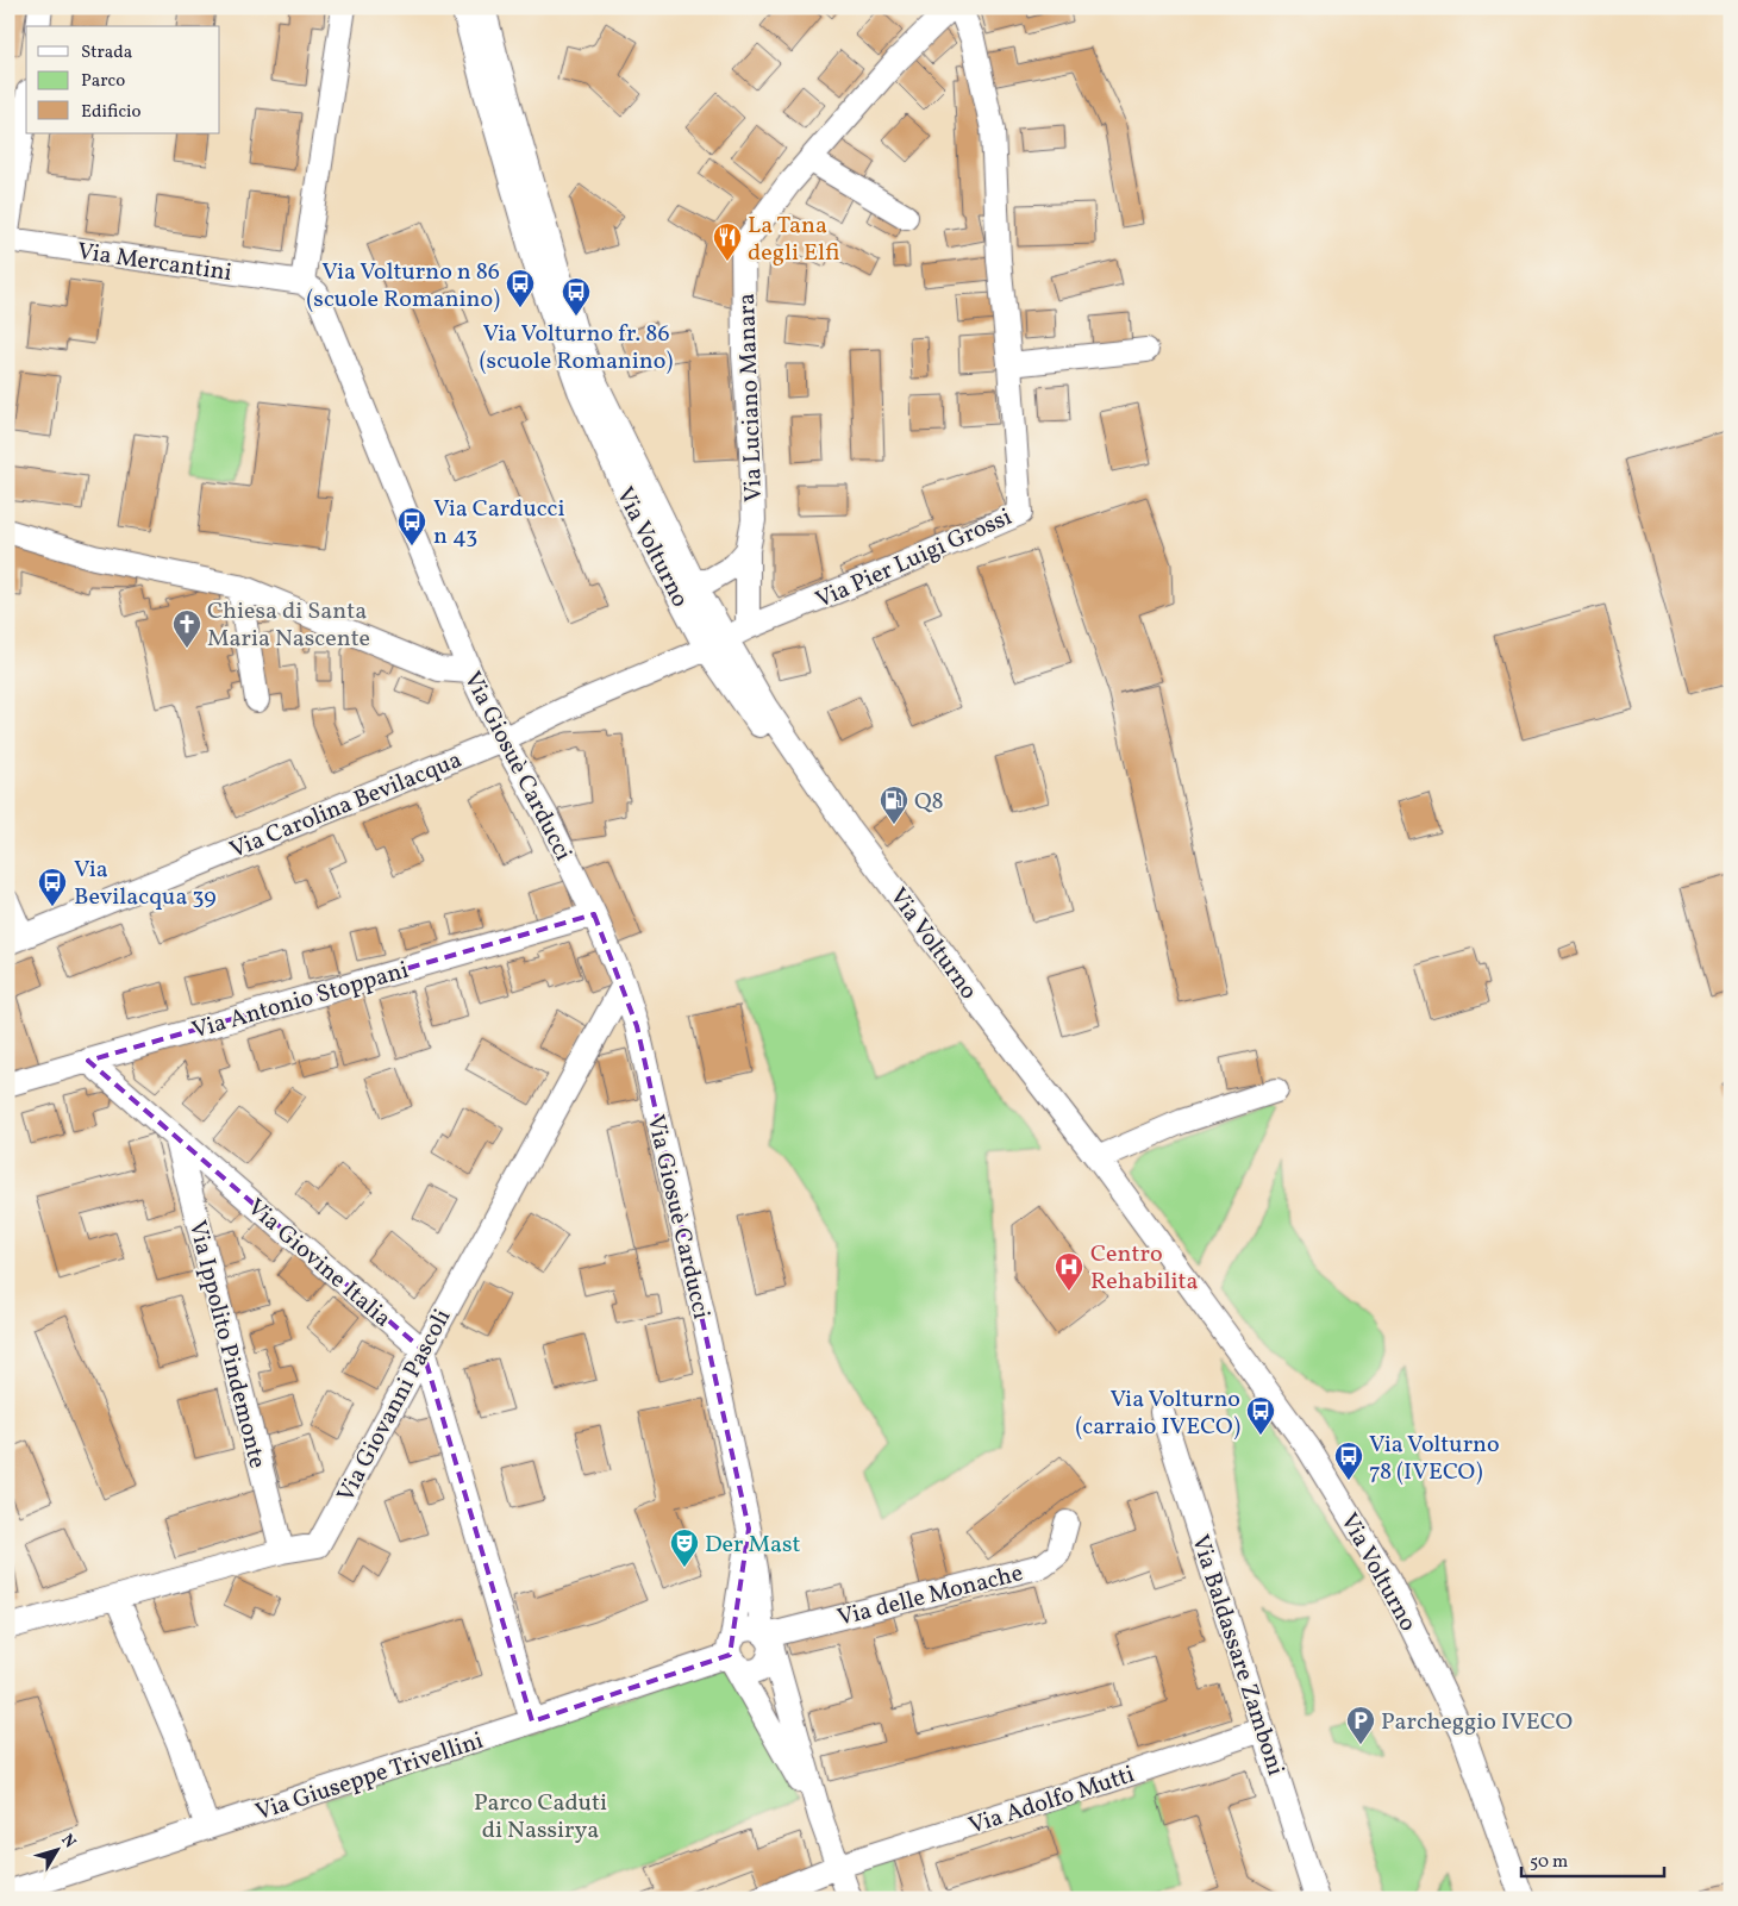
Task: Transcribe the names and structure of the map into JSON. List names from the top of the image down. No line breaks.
{"streets":{"street":["Via Mercantini","Via Luciano Manara","Via Volturno","Via Pier Luigi Grossi","Via Giosuè Carducci","Via Carolina Bevilacqua","Via Antonio Stoppani","Via Giovine Italia","Via Ippolito Pindemonte","Via Giovanni Pascoli","Via delle Monache","Via Baldassare Zamboni","Via Giuseppe Trivellini","Via Adolfo Mutti"]},"crossings":[["Via Mercantini","Via Giosuè Carducci"],["Via Luciano Manara","Via Volturno"],["Via Luciano Manara","Via Pier Luigi Grossi"],["Via Luciano Manara","Via Carolina Bevilacqua"],["Via Volturno","Via Pier Luigi Grossi"],["Via Volturno","Via Carolina Bevilacqua"],["Via Pier Luigi Grossi","Via Carolina Bevilacqua"],["Via Giosuè Carducci","Via Carolina Bevilacqua"],["Via Giosuè Carducci","Via Antonio Stoppani"],["Via Giosuè Carducci","Via Giovanni Pascoli"],["Via Giosuè Carducci","Via delle Monache"],["Via Giosuè Carducci","Via Adolfo Mutti"],["Via Antonio Stoppani","Via Giovine Italia"],["Via Giovine Italia","Via Ippolito Pindemonte"],["Via Giovine Italia","Via Giovanni Pascoli"],["Via Ippolito Pindemonte","Via Giovanni Pascoli"],["Via Baldassare Zamboni","Via Adolfo Mutti"]],"parks":["Parco Caduti di Nassirya"],"places":{"restaurant":["La Tana degli Elfi"],"bus stop":["Via Volturno n 86 (scuole Romanino)","Via Volturno fr. 86 (scuole Romanino)","Via Carducci n 43","Via Bevilacqua 39","Via Volturno (carraio IVECO)","Via Volturno 78 (IVECO)"],"church":["Chiesa di Santa Maria Nascente"],"fuel station":["Q8"],"hospital":["Centro Rehabilita"],"theatre":["Der Mast"],"parking":["Parcheggio IVECO"]},"legend":["Strada","Parco","Edificio"],"scale_bar":"50 m","north":"top right"}
